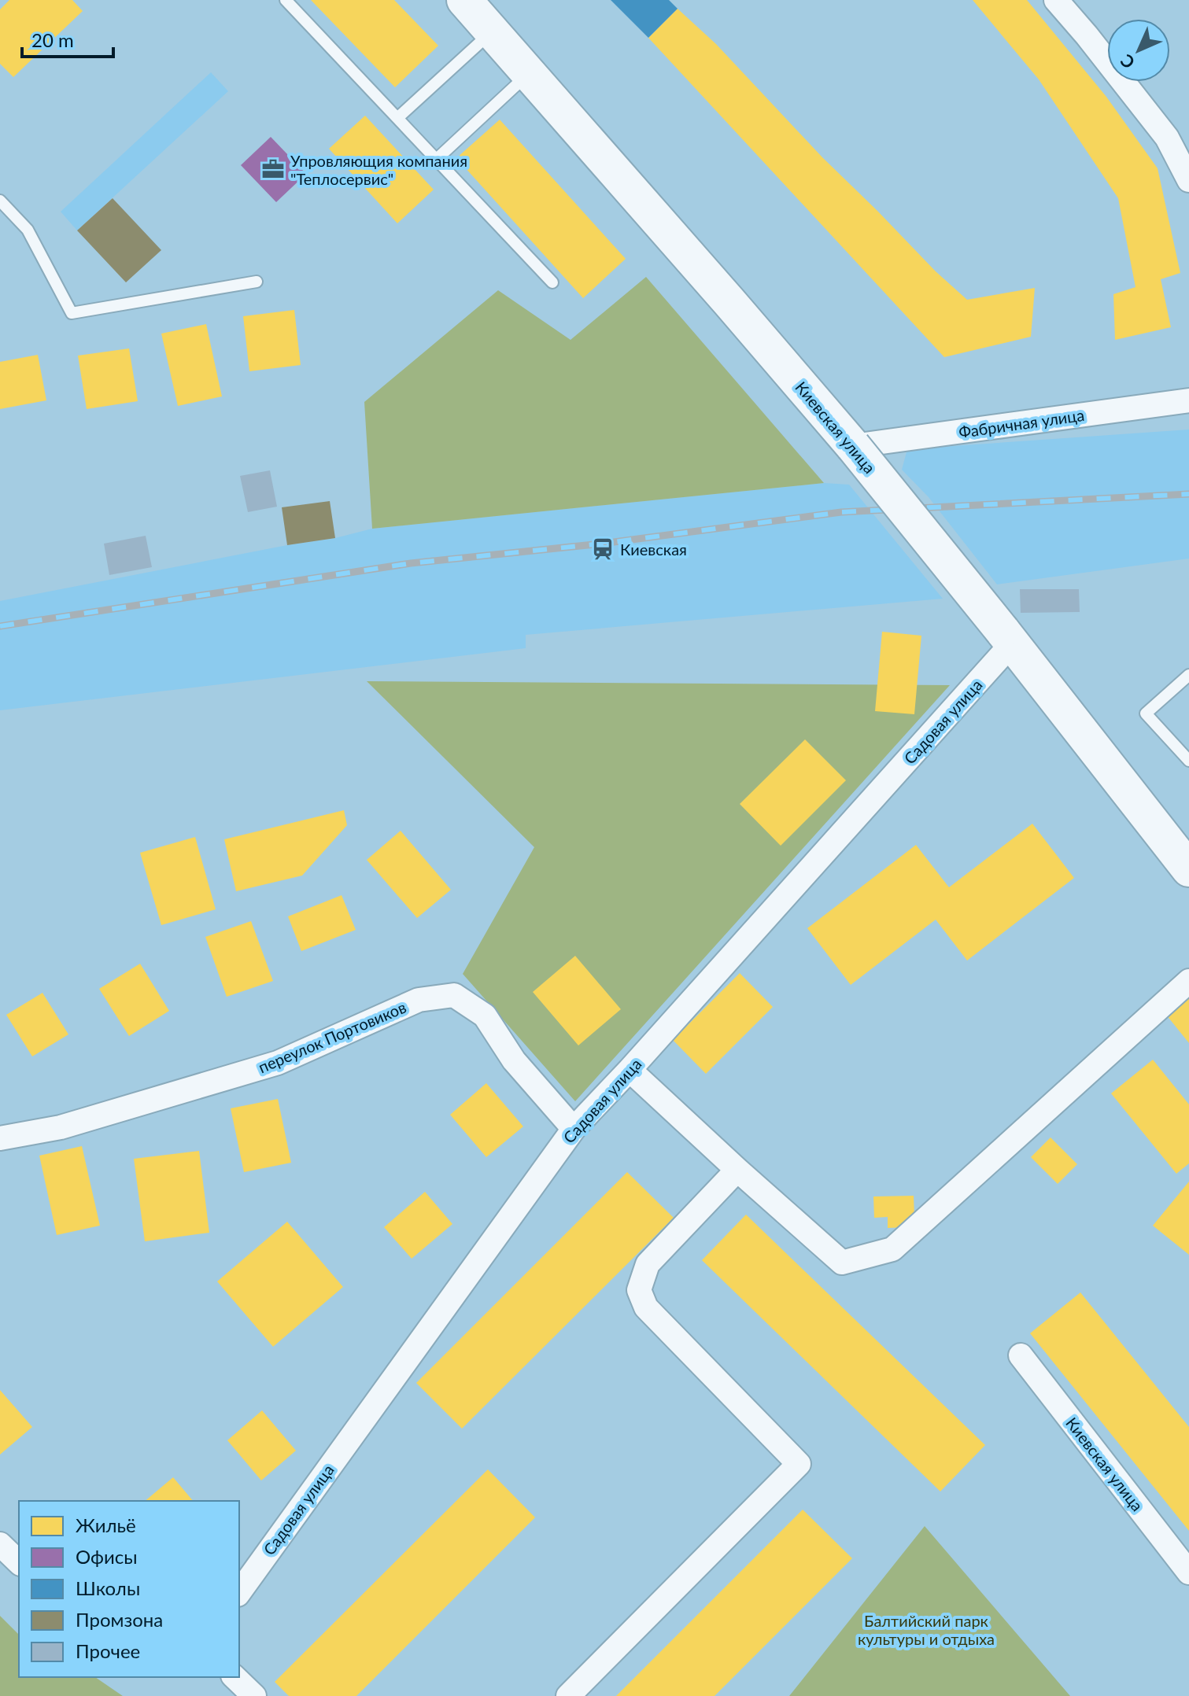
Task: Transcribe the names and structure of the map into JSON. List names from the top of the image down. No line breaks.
{"streets":{"main road":["Киевская улица"],"street":["Фабричная улица","Садовая улица","переулок Портовиков"]},"crossings":[["Фабричная улица","Киевская улица"],["Киевская улица","Садовая улица"],["Садовая улица","переулок Портовиков"]],"parks":["Балтийский парк культуры и отдыха"],"places":{"office":["Упровляющия компания \"Теплосервис\""],"station":["Киевская"]},"legend":["Жильё","Офисы","Школы","Промзона","Прочее"],"scale_bar":"20 m","north":"bottom left"}
